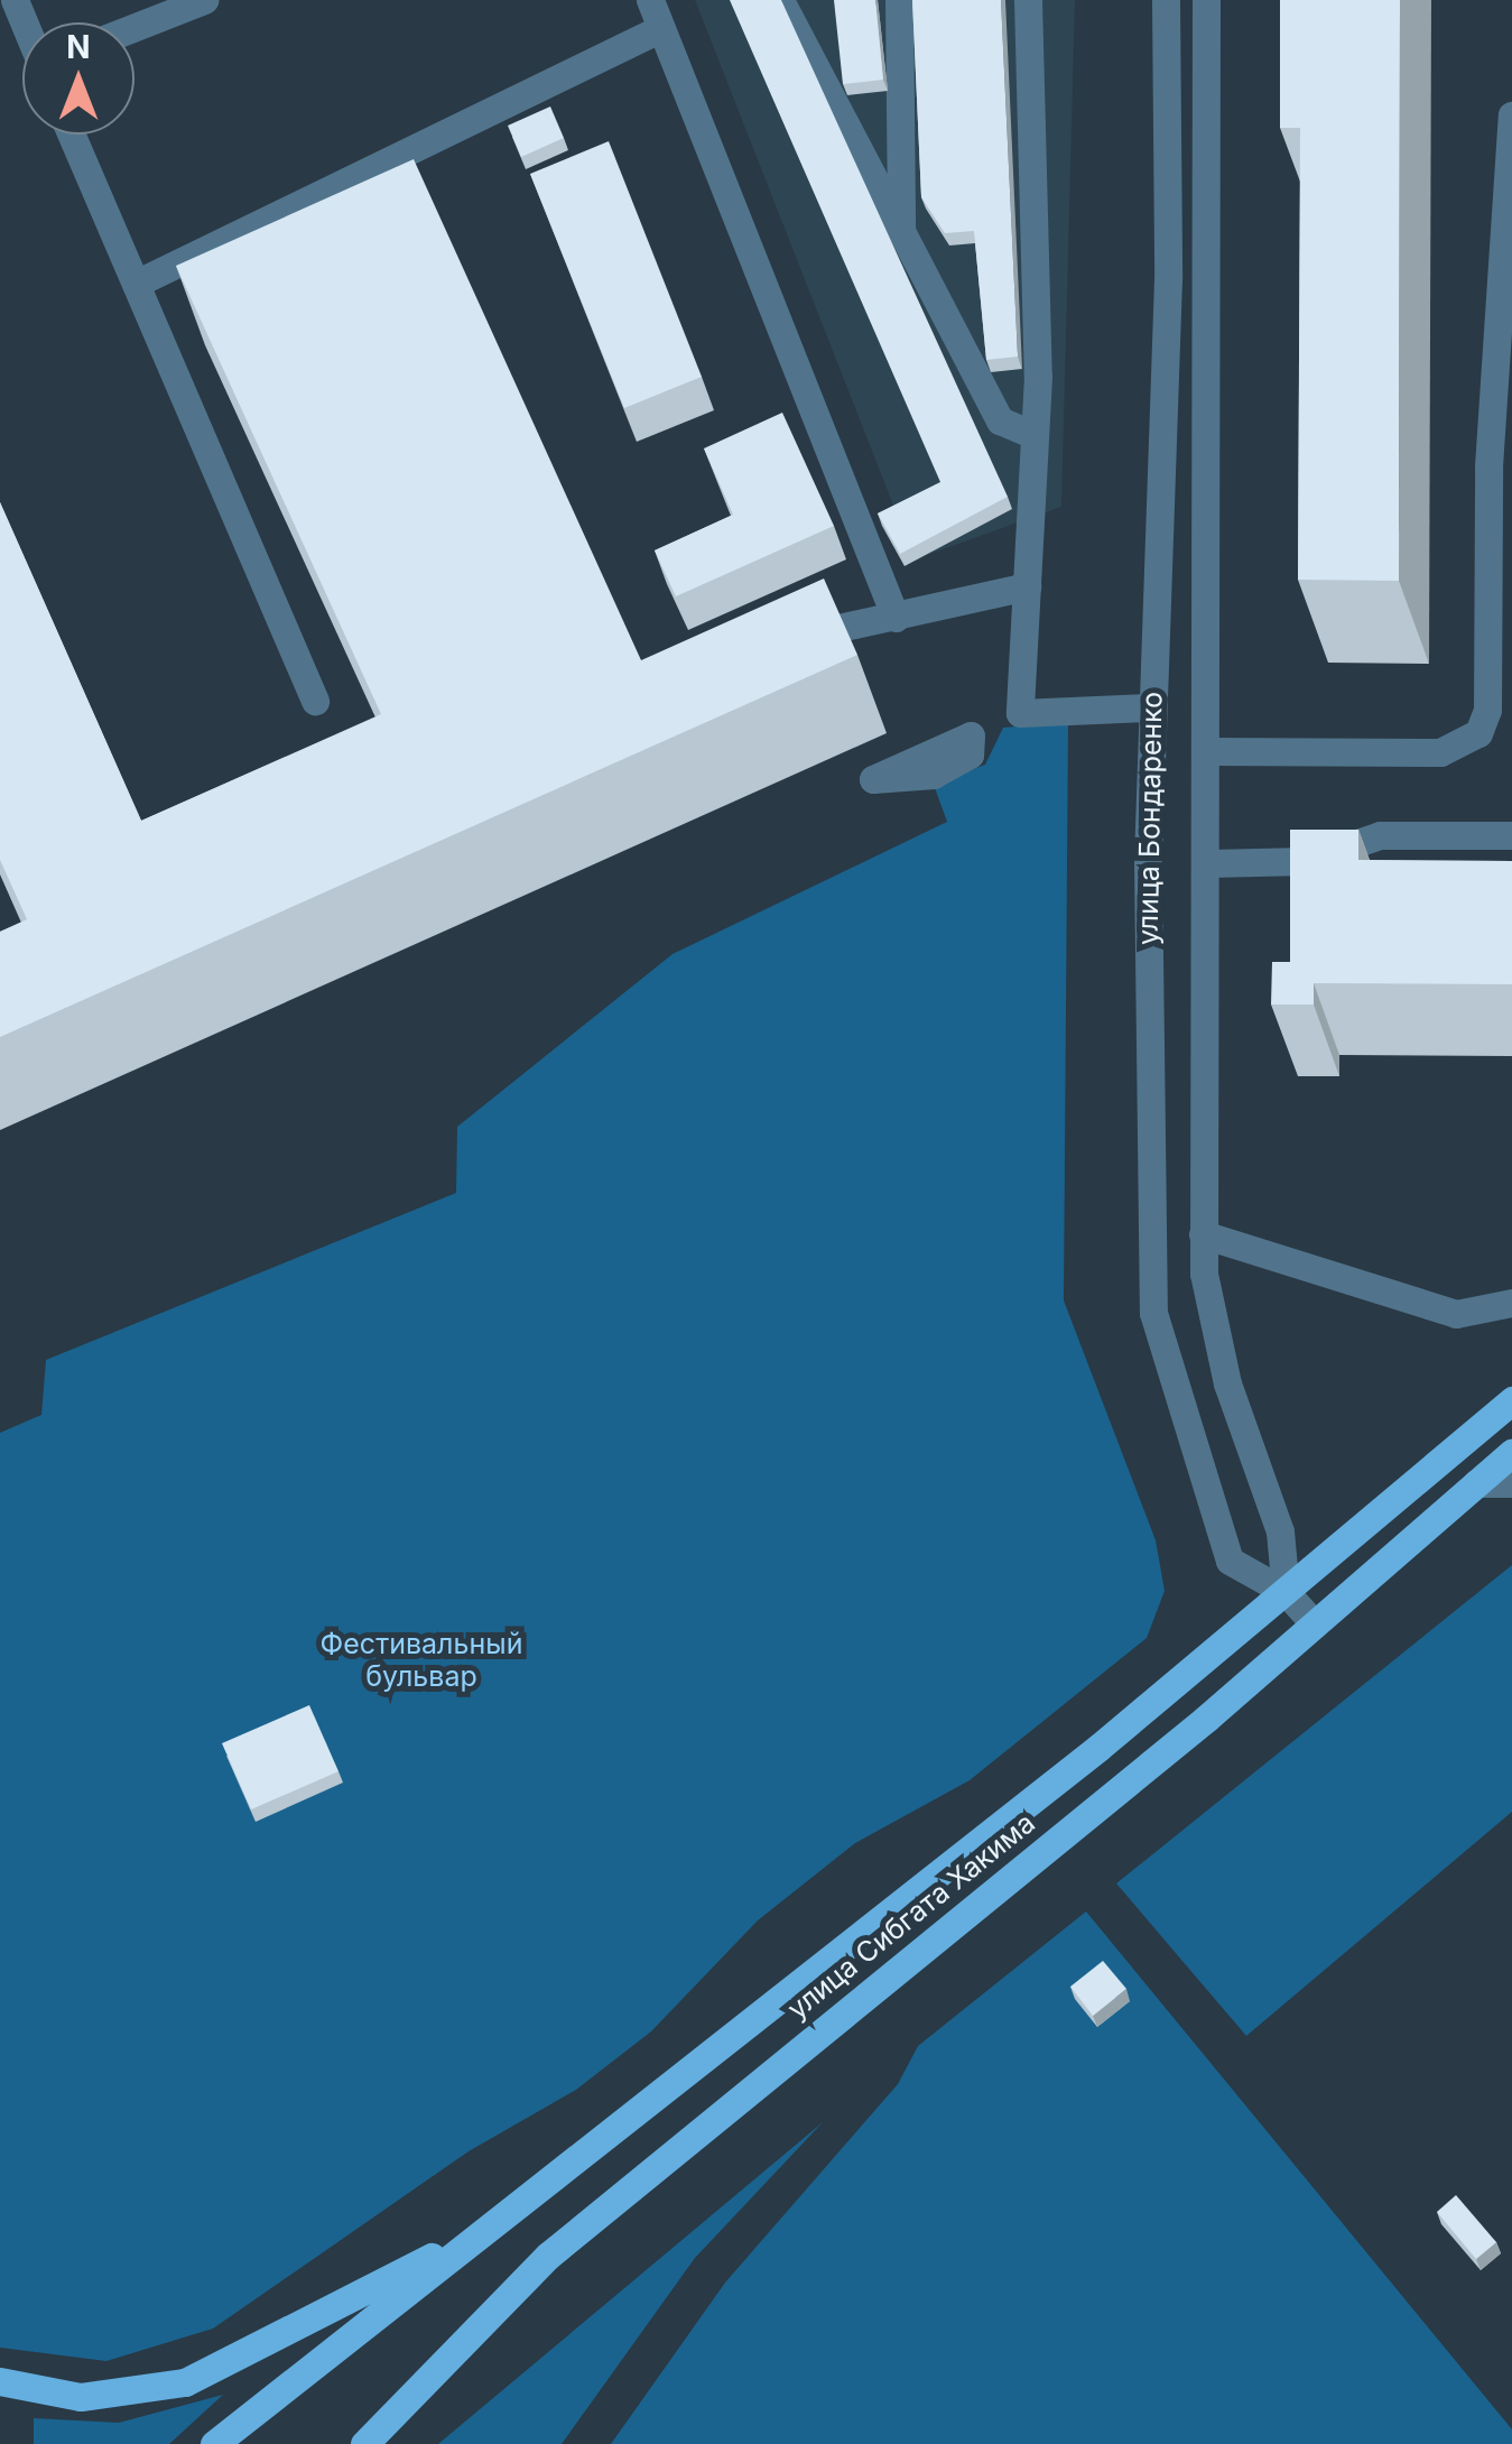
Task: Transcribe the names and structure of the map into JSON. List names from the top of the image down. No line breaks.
{"streets":{"main road":["улица Сибгата Хакима"],"street":["улица Бондаренко"]},"crossings":[["улица Бондаренко","улица Сибгата Хакима"]],"parks":["Фестивальный бульвар"],"north":"top"}
